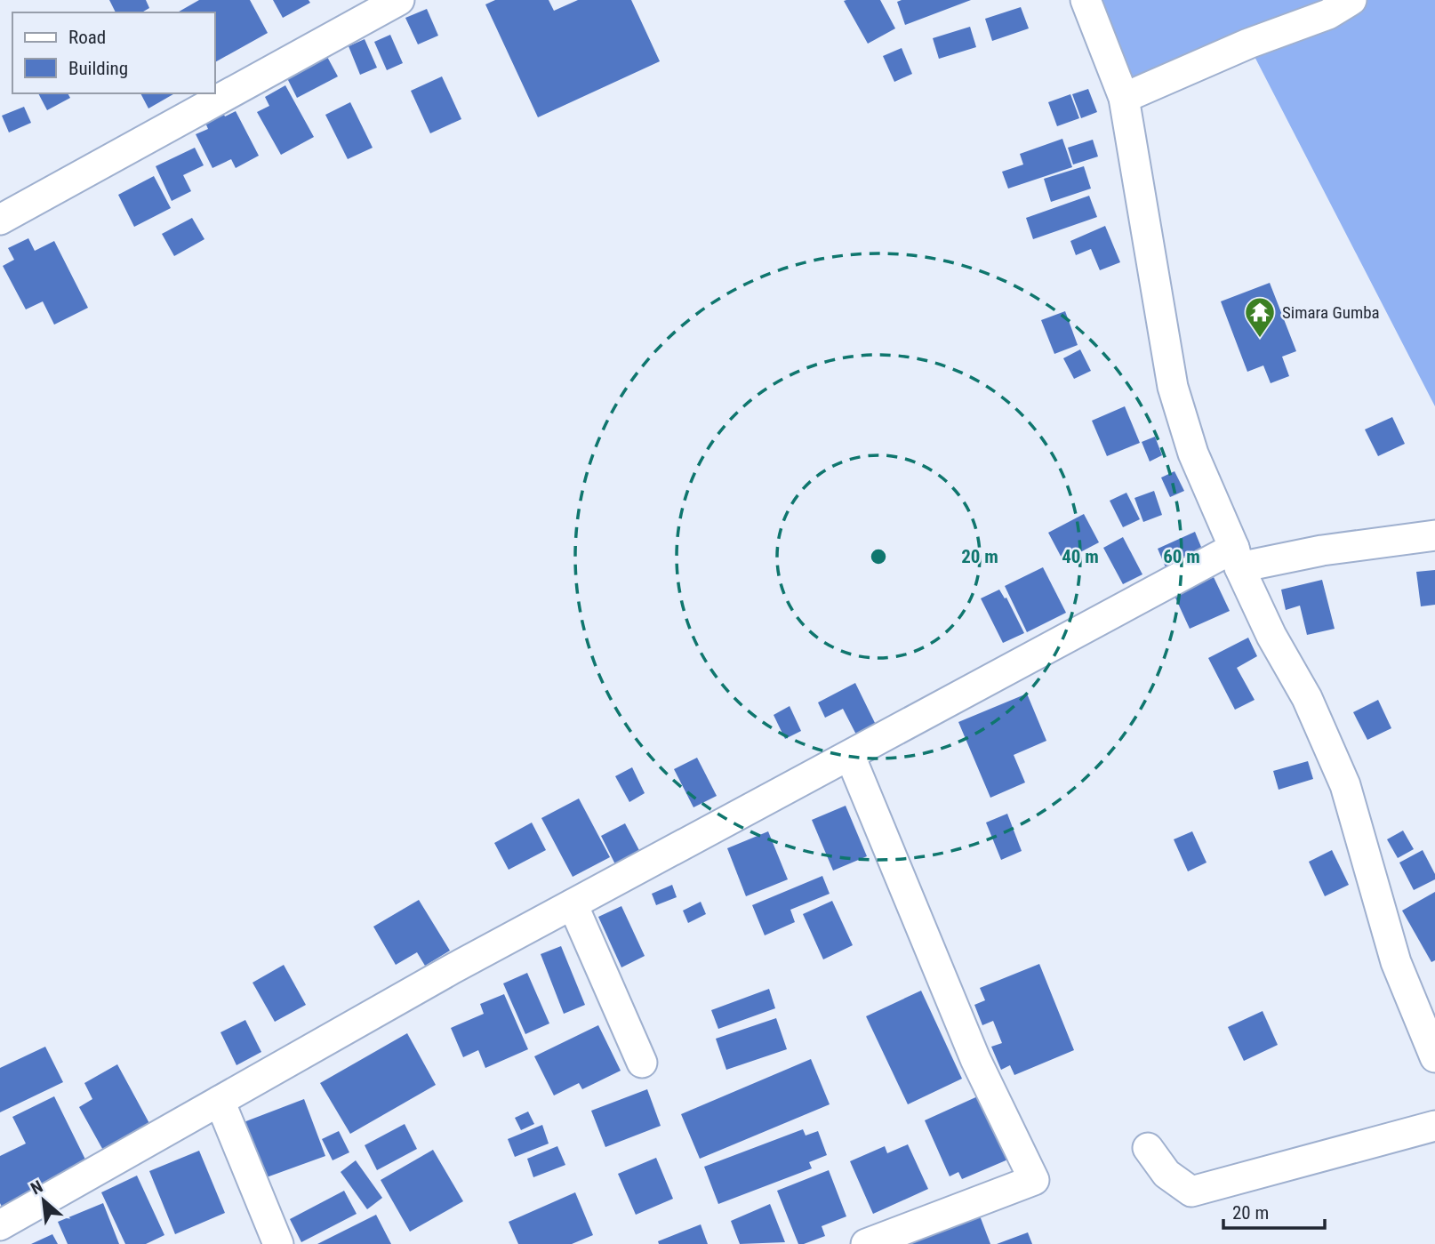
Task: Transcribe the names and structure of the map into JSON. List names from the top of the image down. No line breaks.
{"places":{"temple":["Simara Gumba"]},"legend":["Road","Building"],"scale_bar":"20 m","north":"top left","rings":["20 m","40 m","60 m"]}
